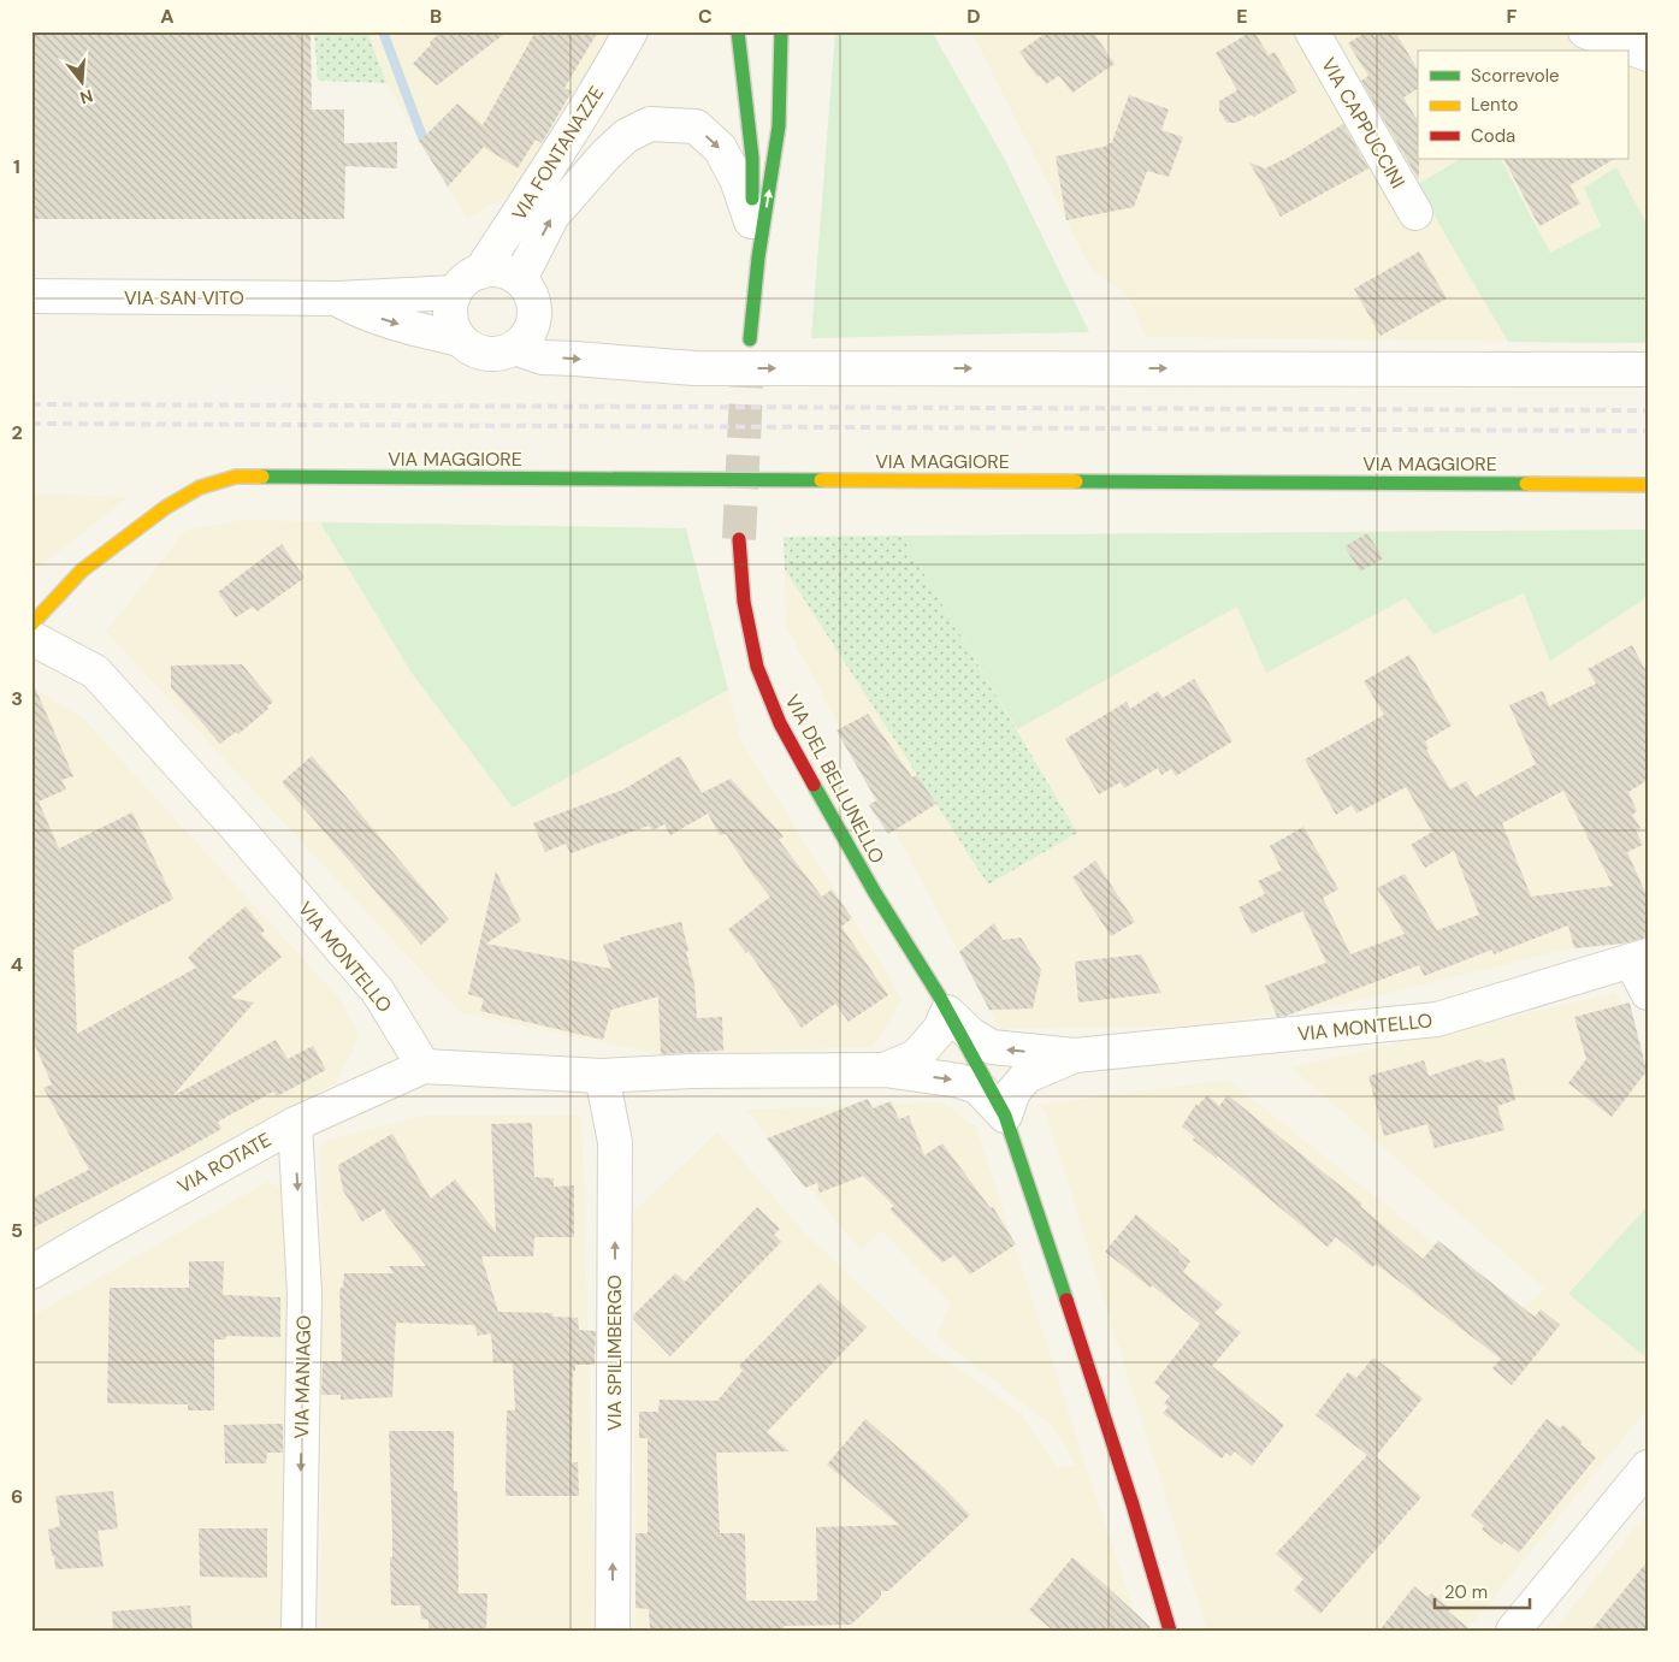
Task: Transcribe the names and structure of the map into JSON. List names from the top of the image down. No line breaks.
{"streets":{"street":["VIA CAPPUCCINI","VIA FONTANAZZE","VIA SAN VITO","VIA MAGGIORE","VIA DEL BELLUNELLO","VIA MONTELLO","VIA ROTATE","VIA SPILIMBERGO","VIA MANIAGO"]},"crossings":[["VIA FONTANAZZE","VIA SAN VITO"],["VIA MONTELLO","VIA ROTATE"],["VIA ROTATE","VIA MANIAGO"]],"one_way":["VIA SPILIMBERGO","VIA MANIAGO"],"legend":["Scorrevole","Lento","Coda"],"scale_bar":"20 m","north":"bottom","grid":{"columns":["A","B","C","D","E","F"],"rows":["1","2","3","4","5","6"]}}
